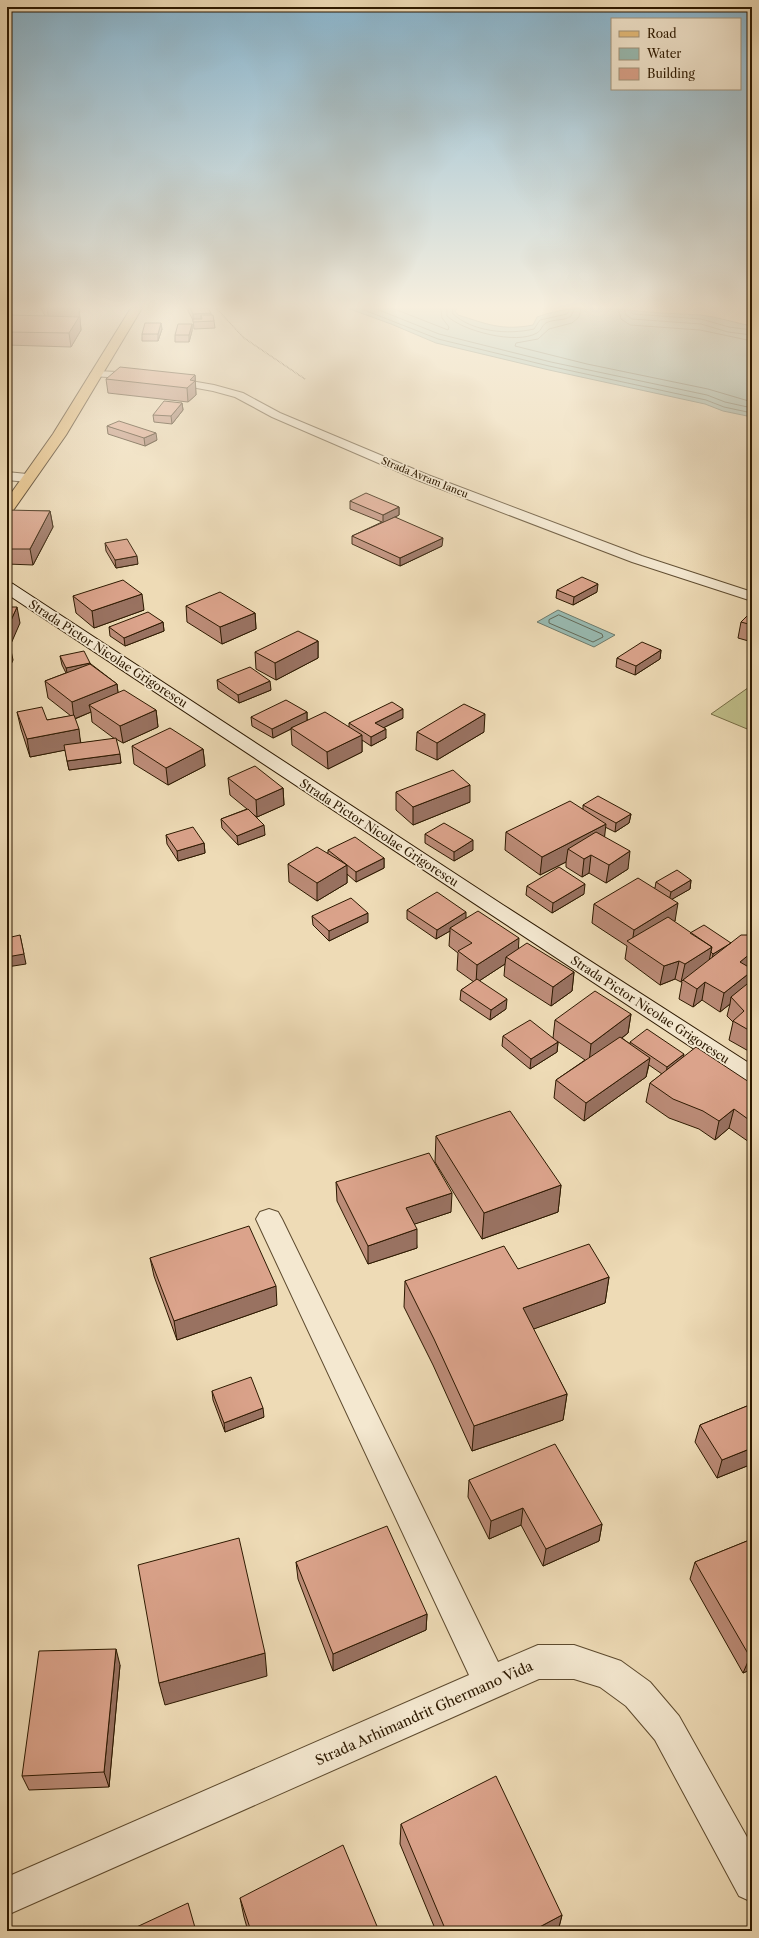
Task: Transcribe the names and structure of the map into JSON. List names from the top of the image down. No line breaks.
{"streets":{"main road":["Strada Pictor Nicolae Grigorescu","Strada Arhimandrit Ghermano Vida"],"lane":["Strada Avram Iancu"]},"legend":["Road","Water","Building"]}
